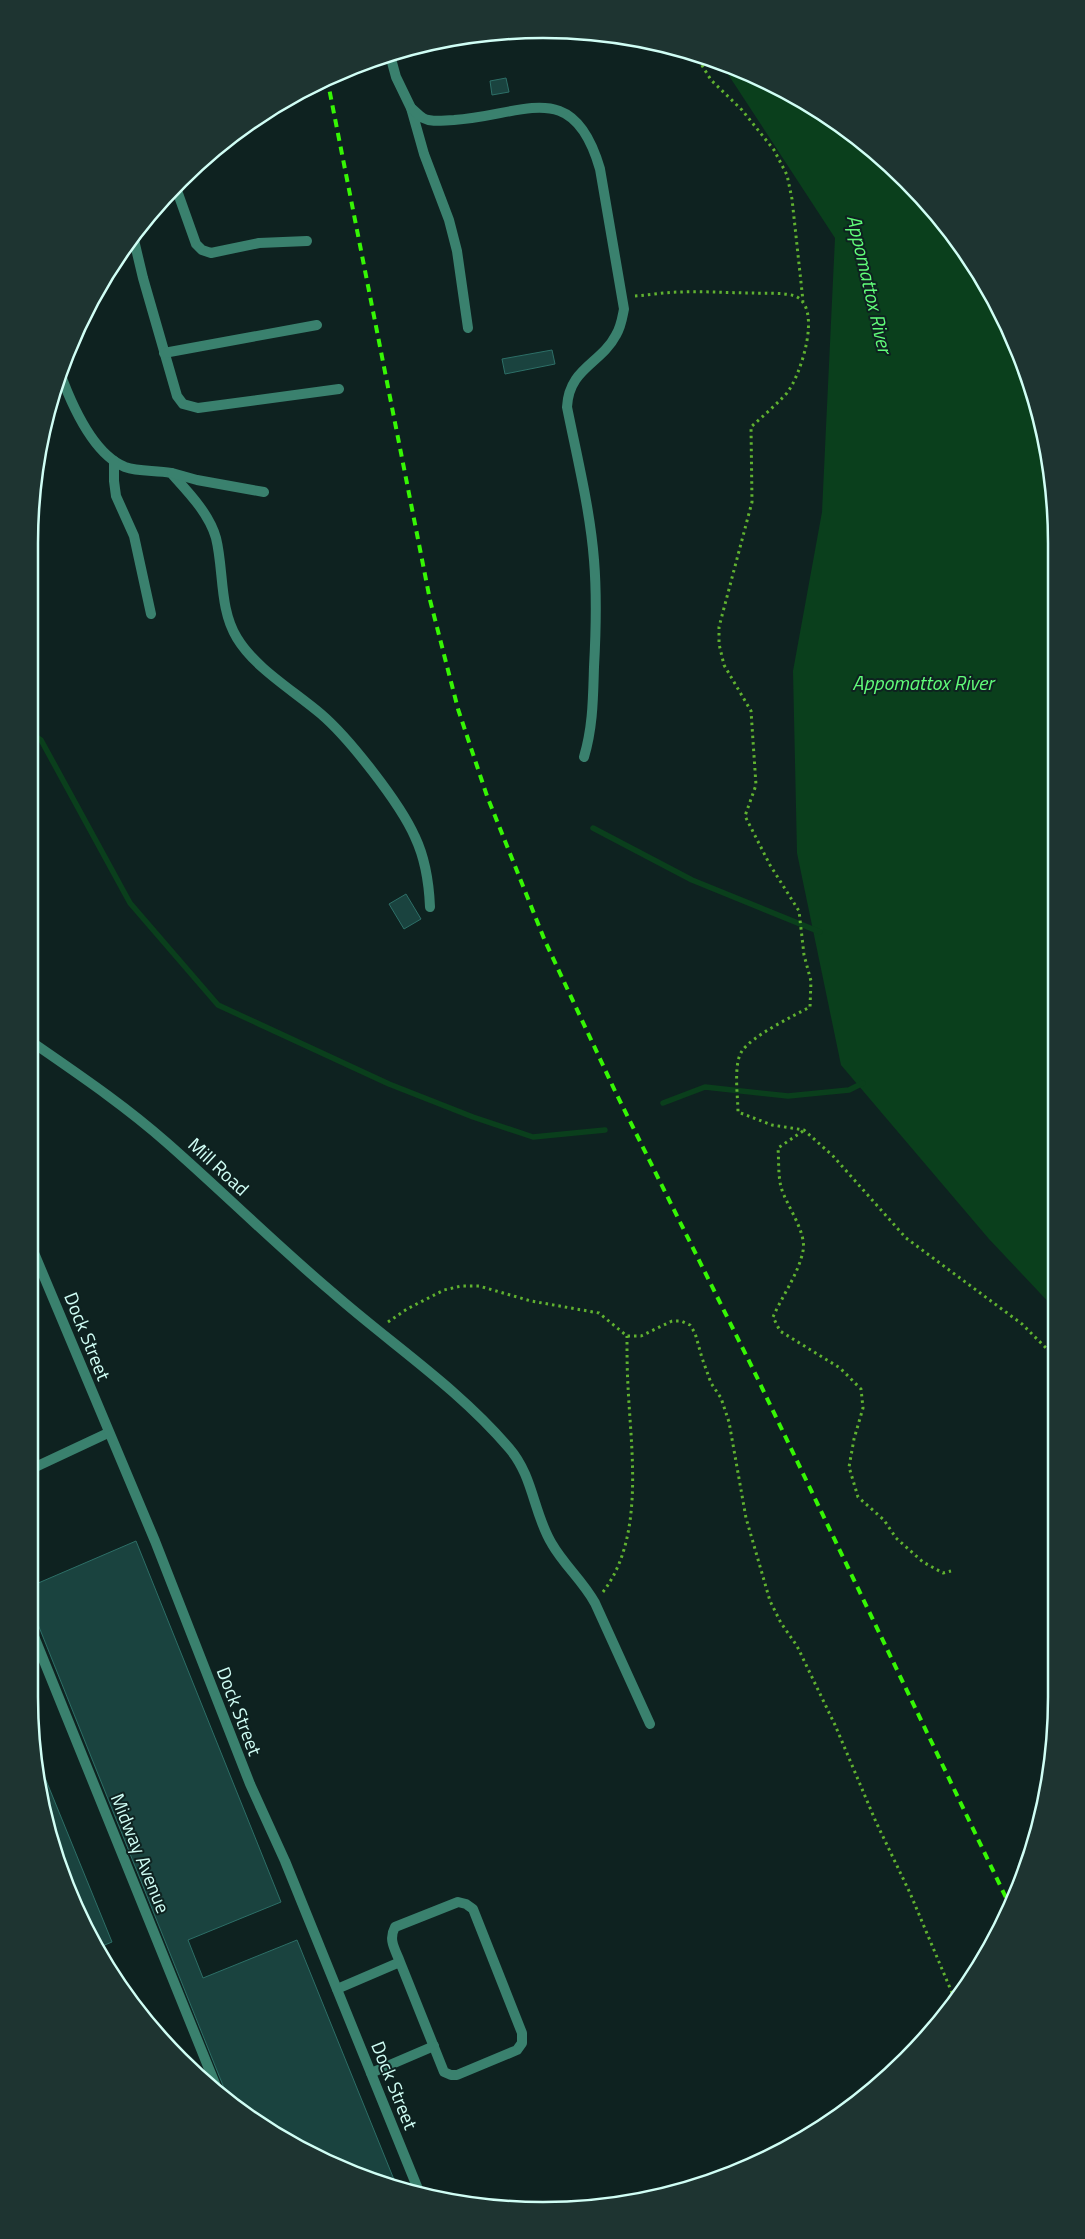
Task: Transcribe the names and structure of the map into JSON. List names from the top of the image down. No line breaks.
{"streets":{"street":["Mill Road","Dock Street","Midway Avenue"]},"water":["Appomattox River"]}
